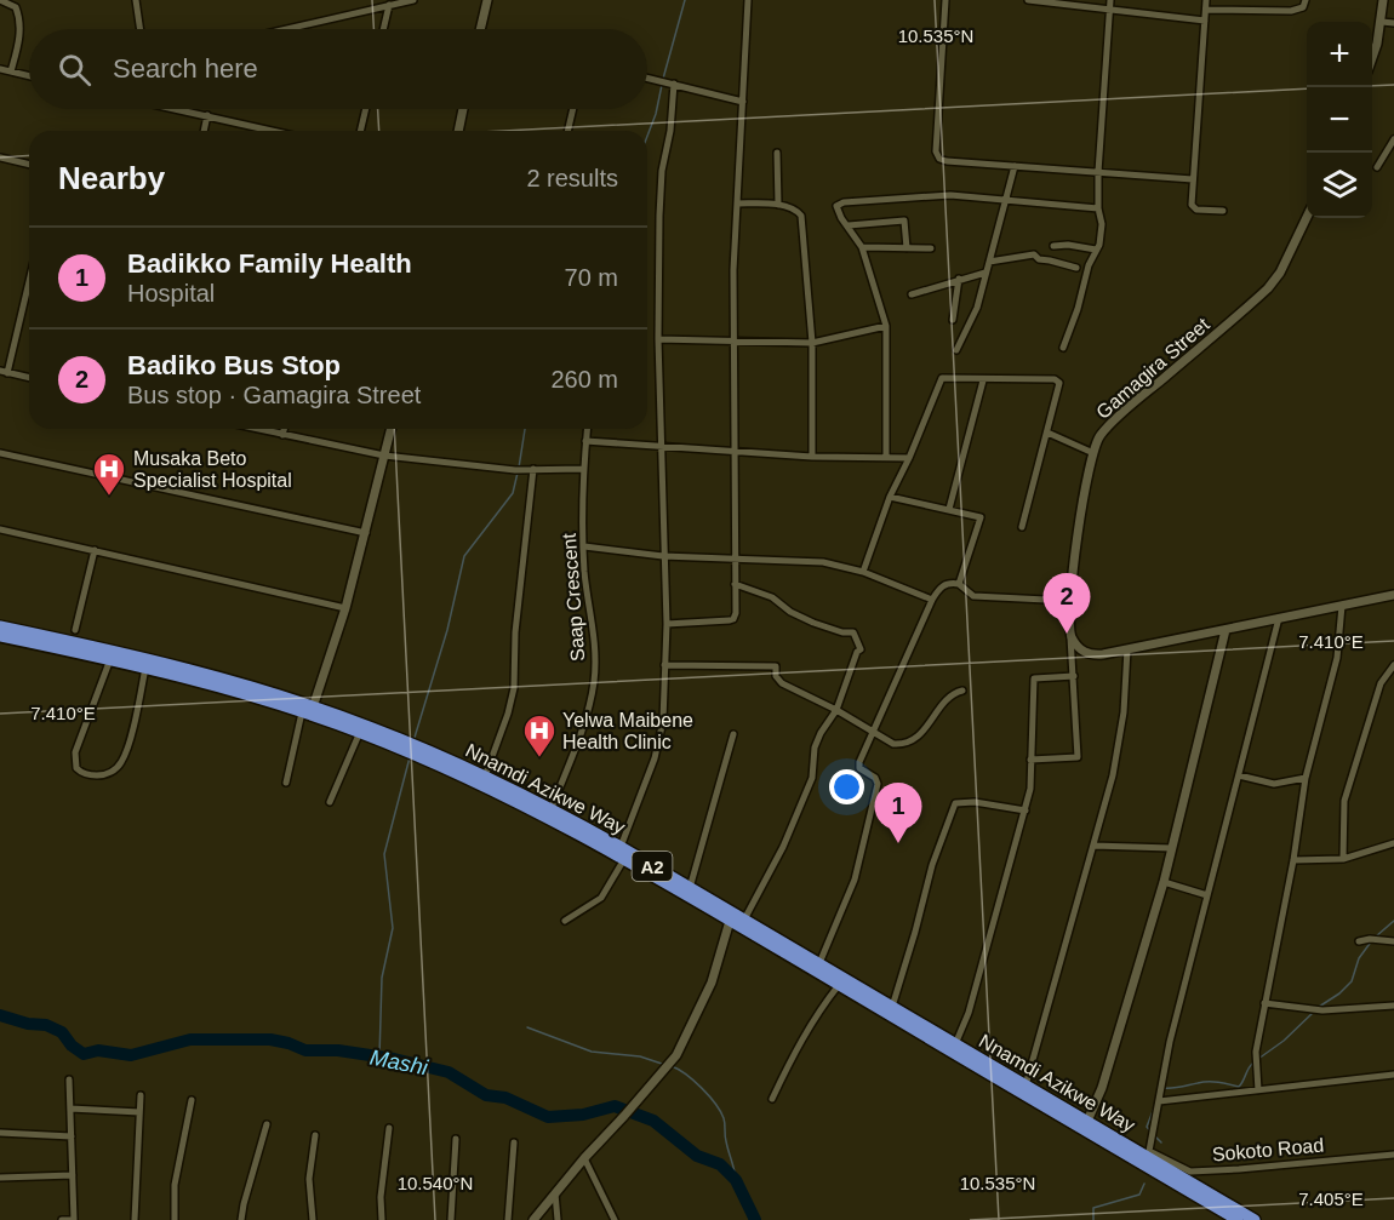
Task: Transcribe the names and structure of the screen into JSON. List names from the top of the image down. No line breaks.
{"streets":{"highway":["Nnamdi Azikwe Way","A2"],"street":["Gamagira Street","Saap Crescent","Sokoto Road"]},"crossings":[["Saap Crescent","Nnamdi Azikwe Way"]],"water":["Mashi"],"places":{"hospital":["Musaka Beto Specialist Hospital","Yelwa Maibene Health Clinic"]},"page":{"map_buttons":["+","−"],"search":"Search here","heading":["Nearby","2 results"],"list":[{"mark":"1","name":"Badikko Family Health","note":"Hospital","value":"70 m"},{"mark":"2","name":"Badiko Bus Stop","note":"Bus stop · Gamagira Street","value":"260 m"}],"pins":["2","1"]},"coordinates":["10.535°N","7.410°E","10.540°N","7.405°E"]}
